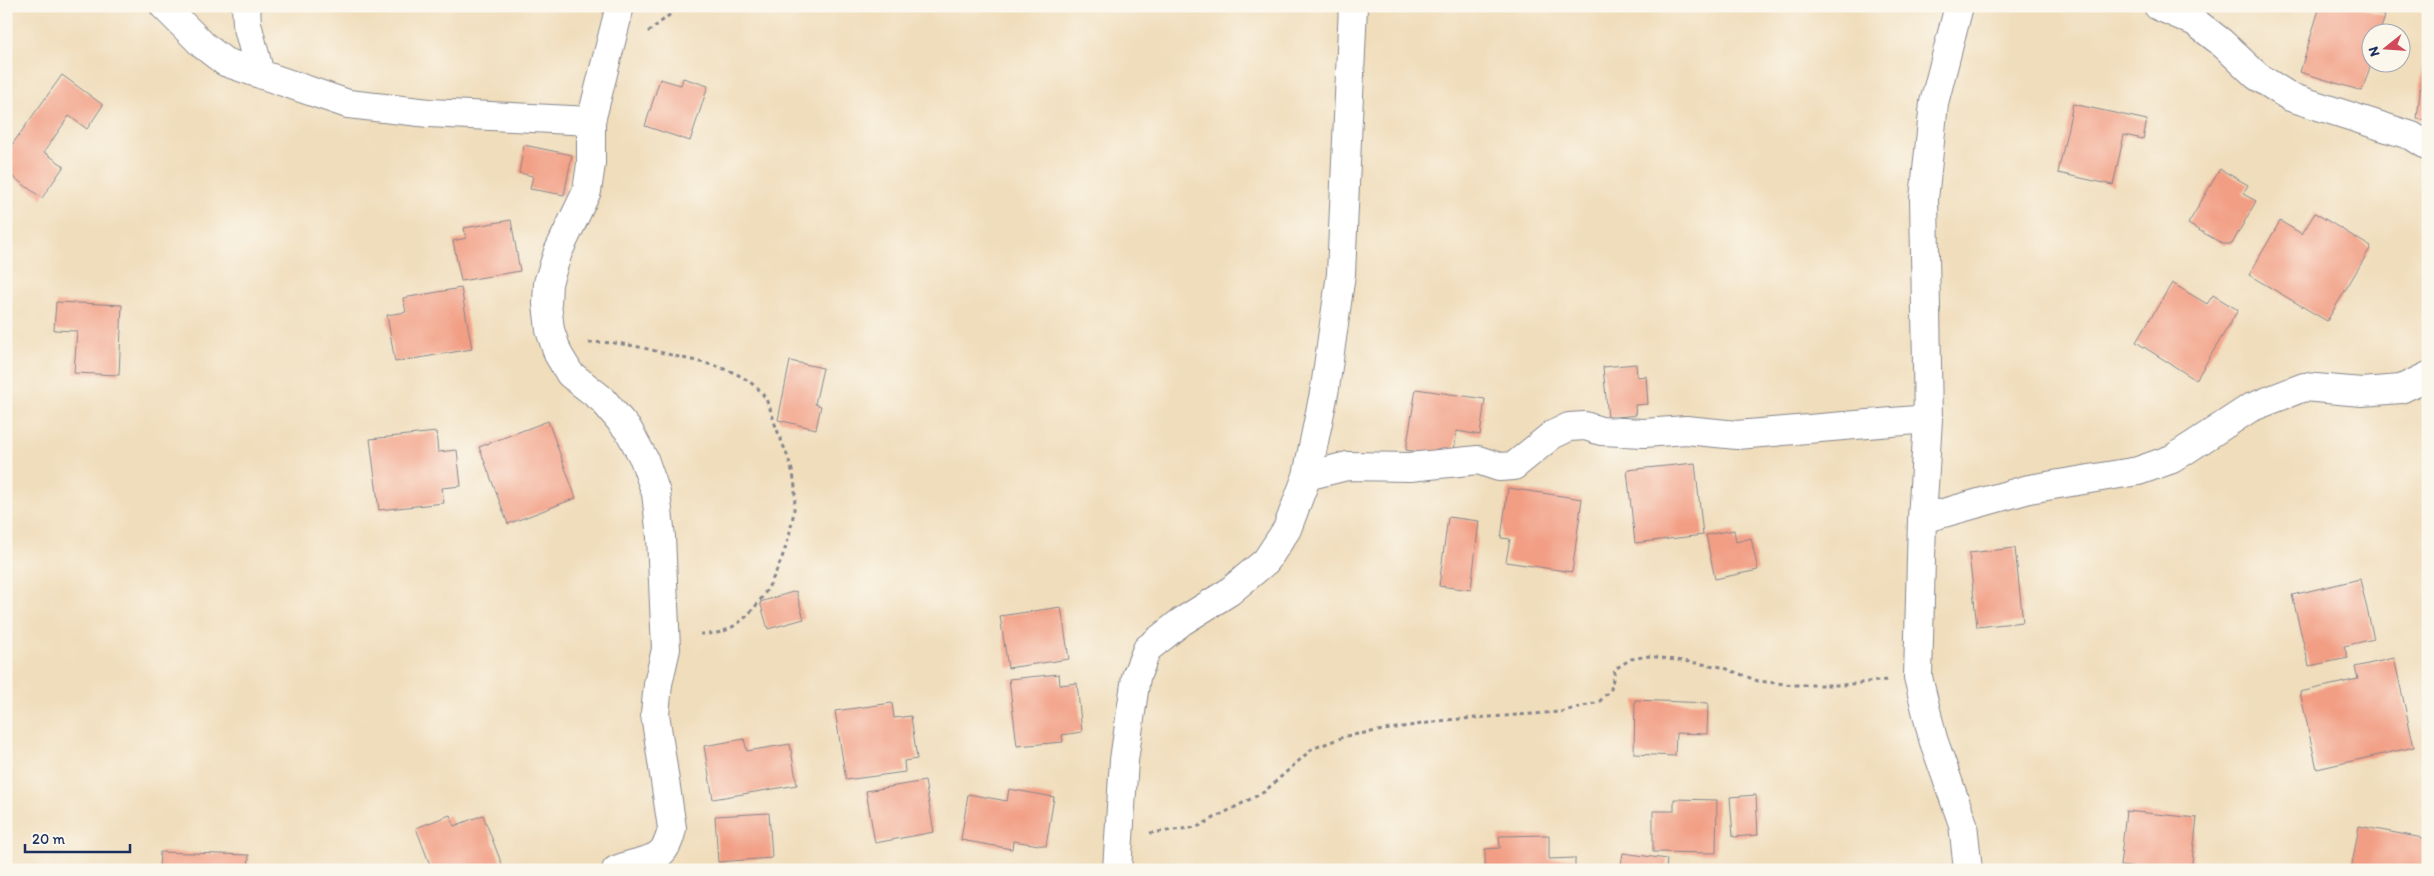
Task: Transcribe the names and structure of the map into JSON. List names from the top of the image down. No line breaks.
{"scale_bar":"20 m","north":"left"}
